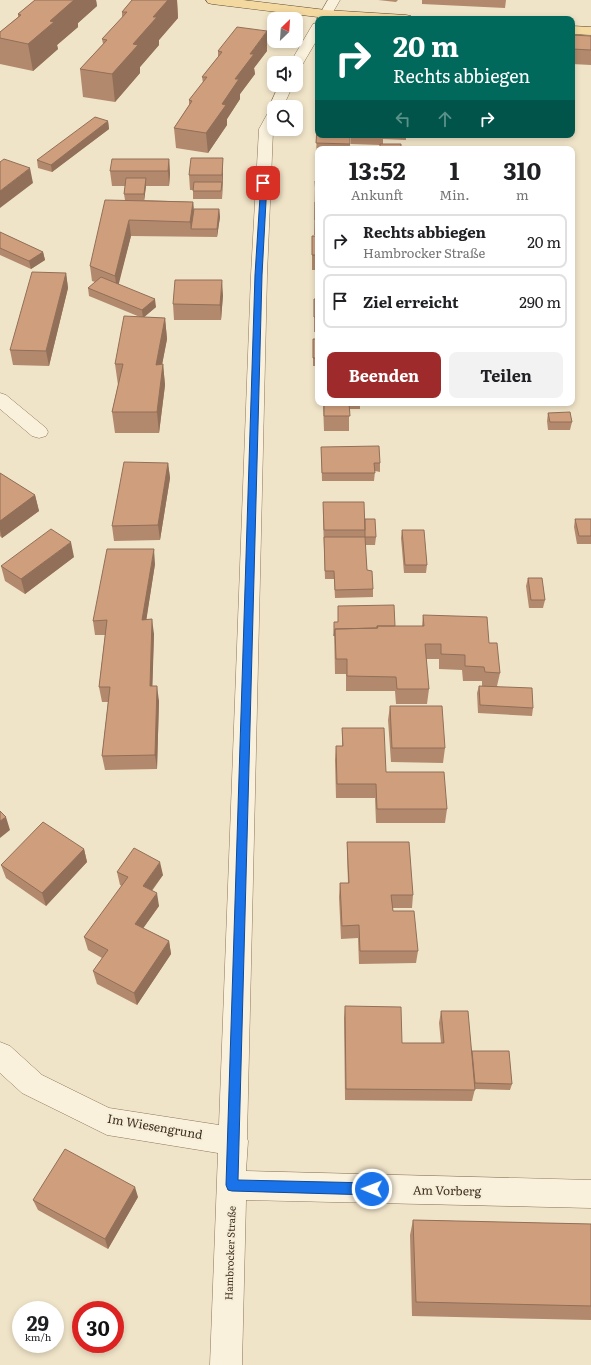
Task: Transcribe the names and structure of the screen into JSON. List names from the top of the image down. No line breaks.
{"streets":{"street":["Im Wiesengrund","Am Vorberg","Hambrocker Straße"]},"crossings":[["Im Wiesengrund","Hambrocker Straße"],["Am Vorberg","Hambrocker Straße"]],"north":"top right","page":{"turn":["20 m","Rechts abbiegen"],"eta":["13:52","Ankunft","1","Min.","310","m"],"list":[{"name":"Rechts abbiegen","note":"Hambrocker Straße","value":"20 m"},{"name":"Ziel erreicht","value":"290 m"}],"buttons":["Beenden","Teilen"],"speed":"29 km/h","limit":"30"}}
